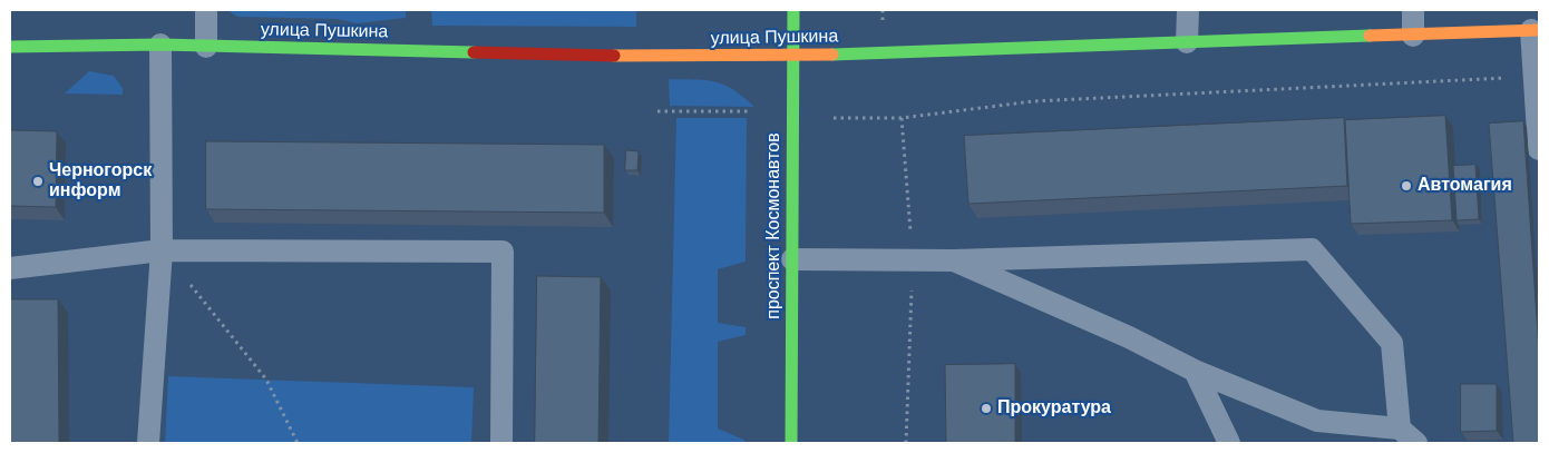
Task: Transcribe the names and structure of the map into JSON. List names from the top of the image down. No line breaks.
{"streets":{"street":["улица Пушкина","проспект Космонавтов"]},"crossings":[["улица Пушкина","проспект Космонавтов"]],"places":["Черногорск информ","Автомагия","Прокуратура"]}
